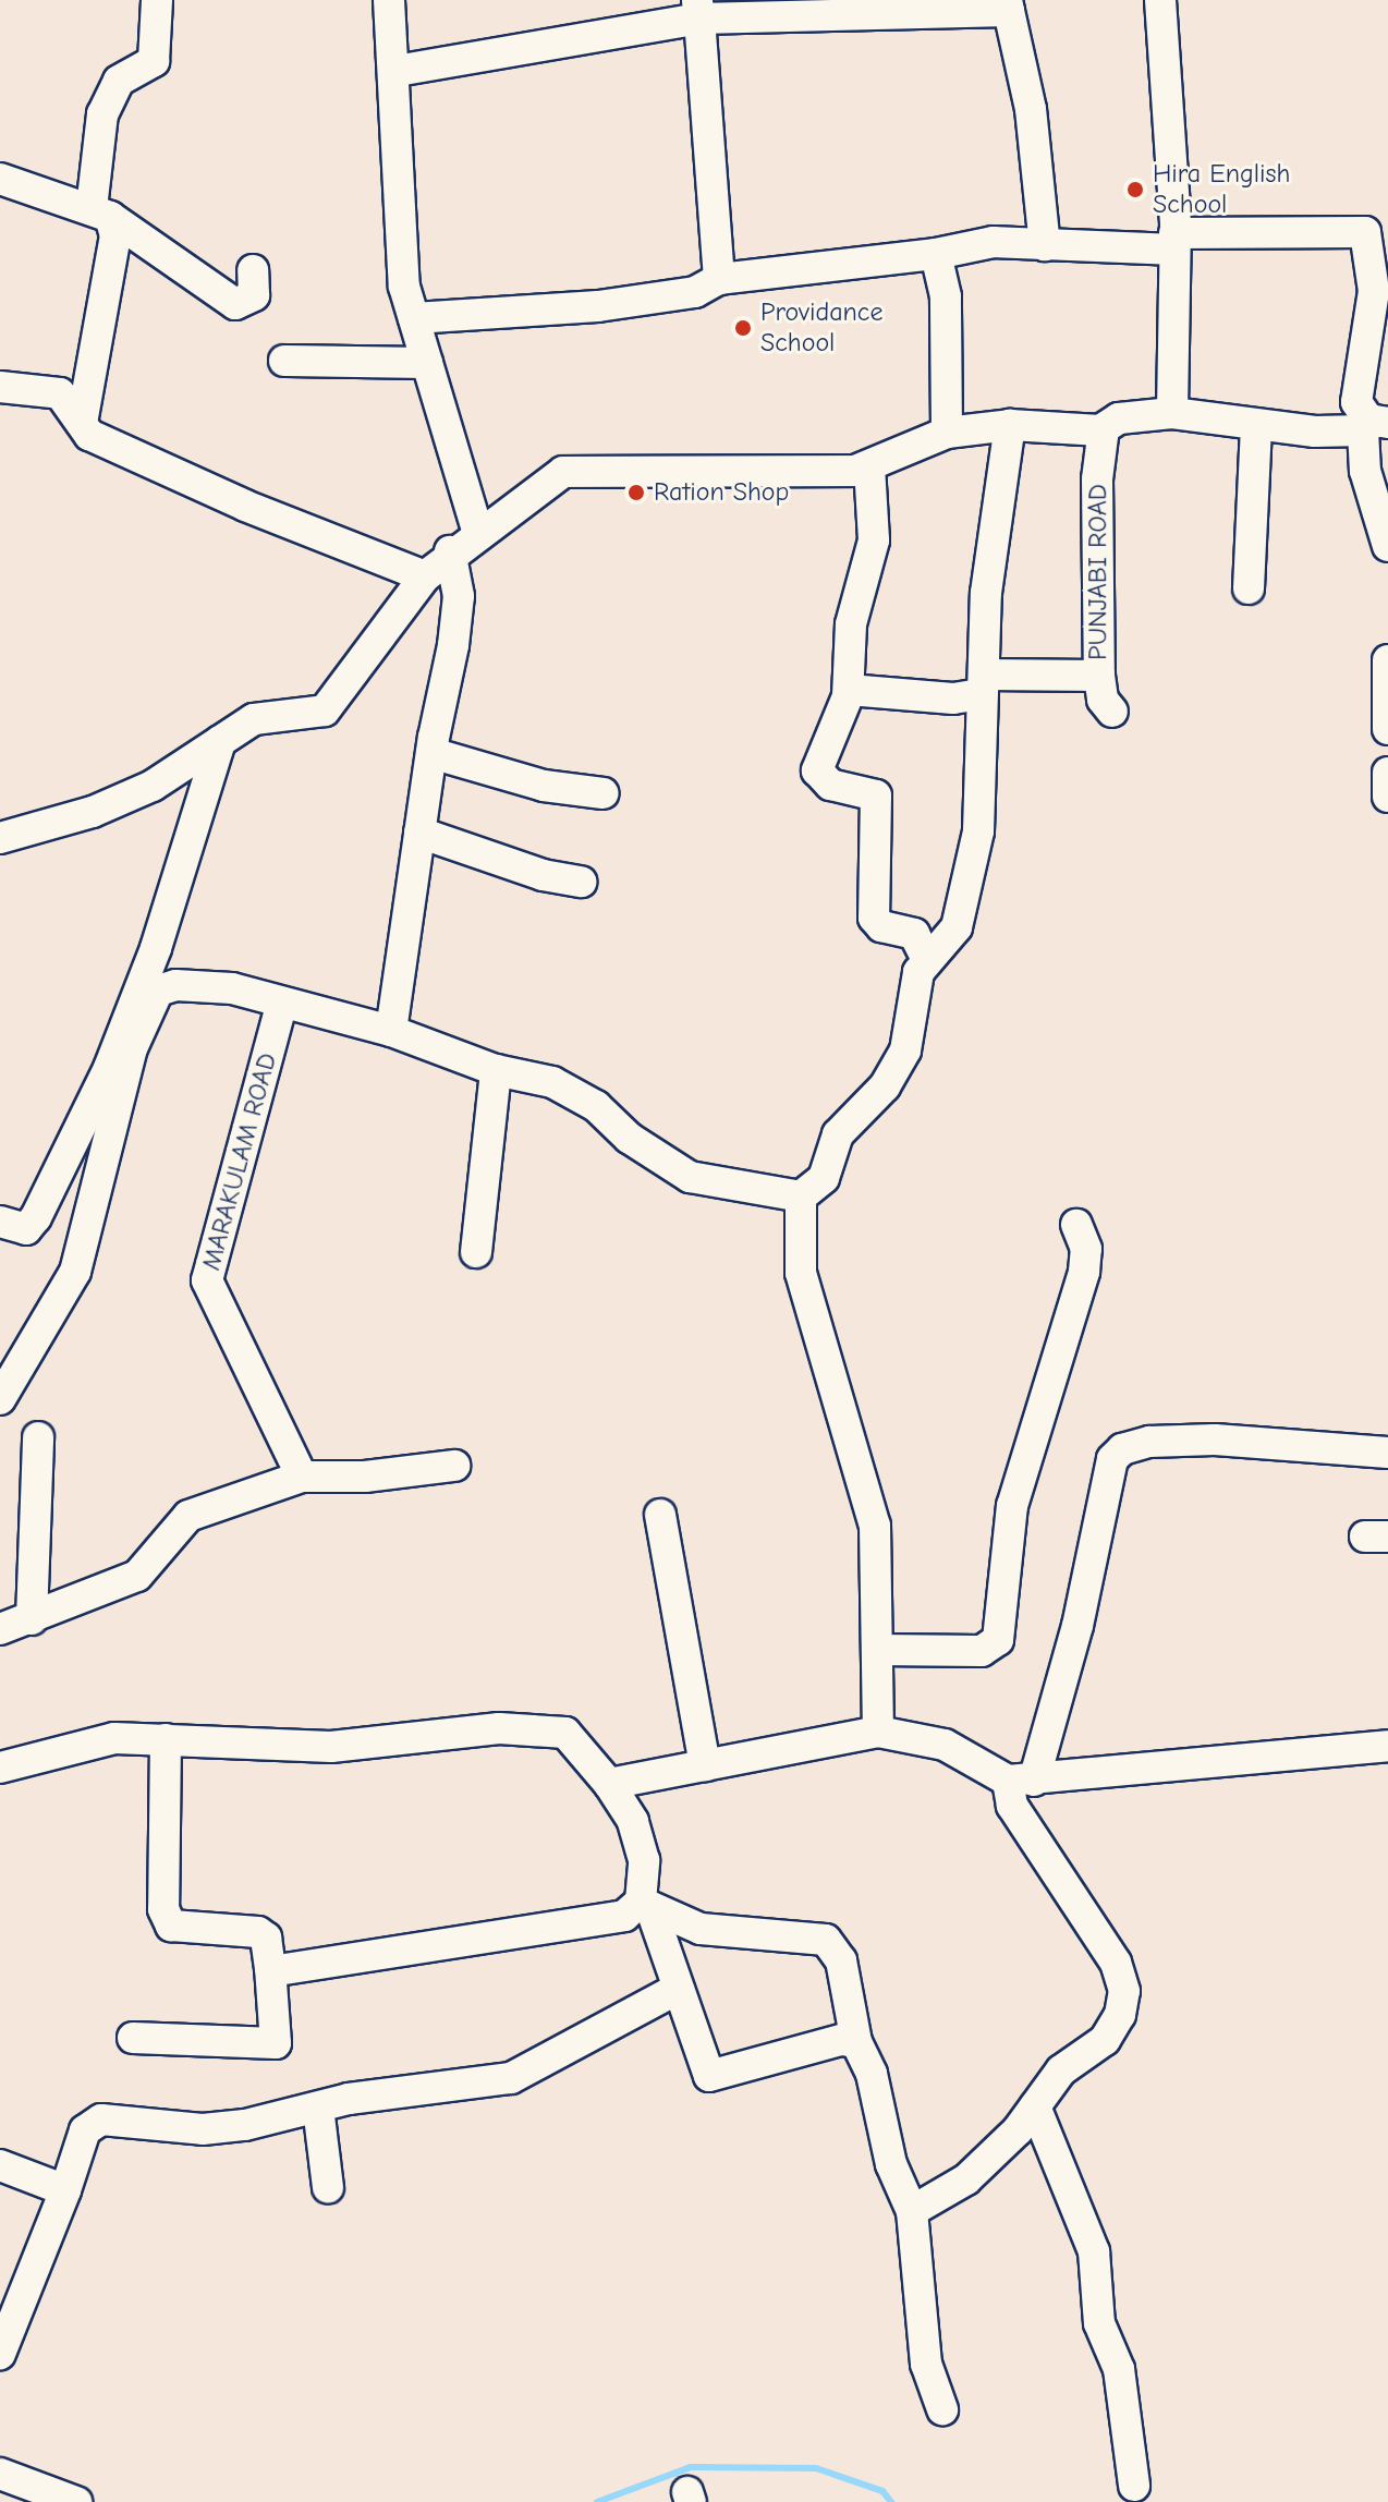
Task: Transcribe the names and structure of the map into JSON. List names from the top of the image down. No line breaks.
{"streets":{"street":["PUNJABI ROAD","MARAKULAM ROAD"]},"places":["Hira English School","Providance School","Ration Shop"]}
